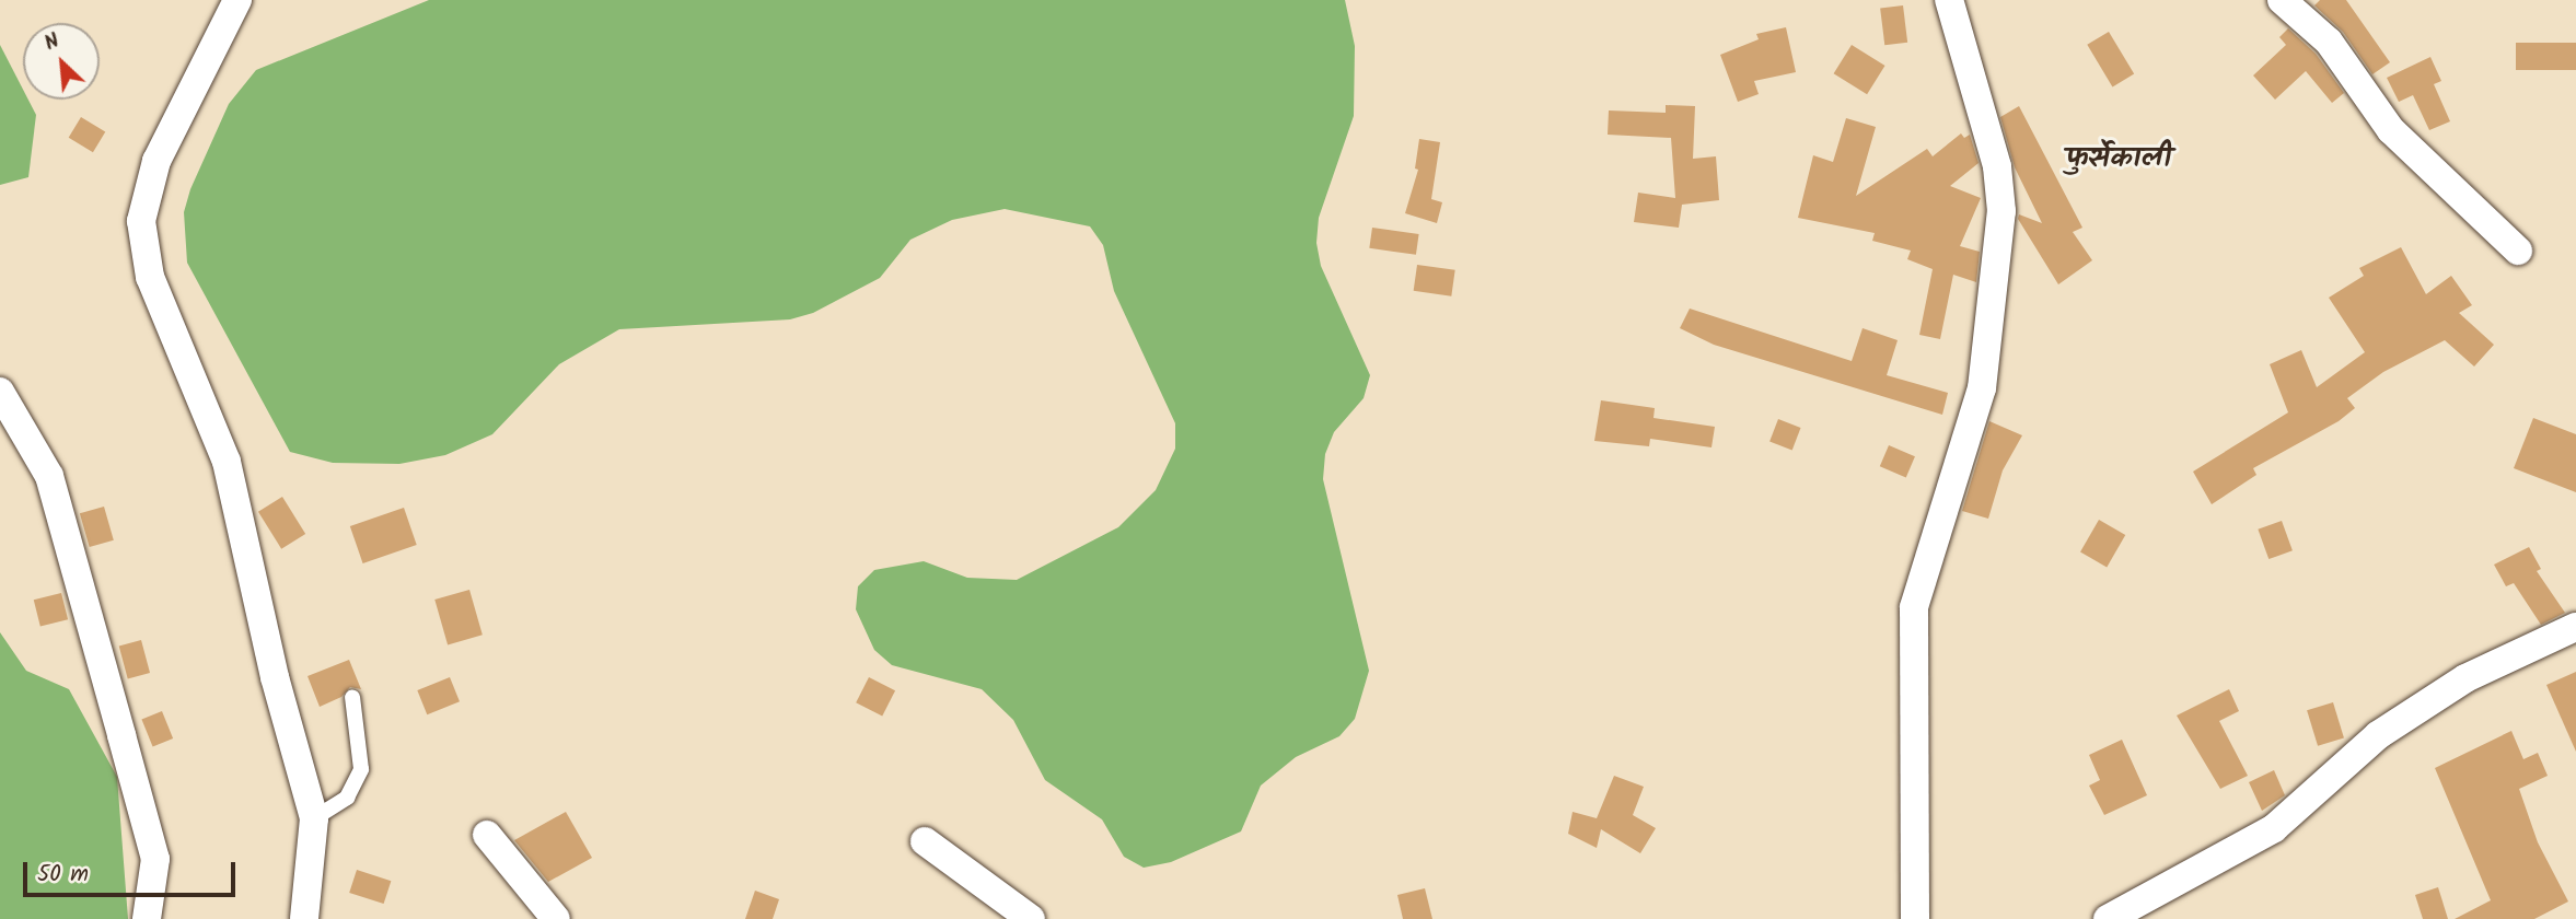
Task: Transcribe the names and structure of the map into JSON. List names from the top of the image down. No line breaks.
{"districts":["फुर्सेकाली"],"scale_bar":"50 m","north":"top left"}
